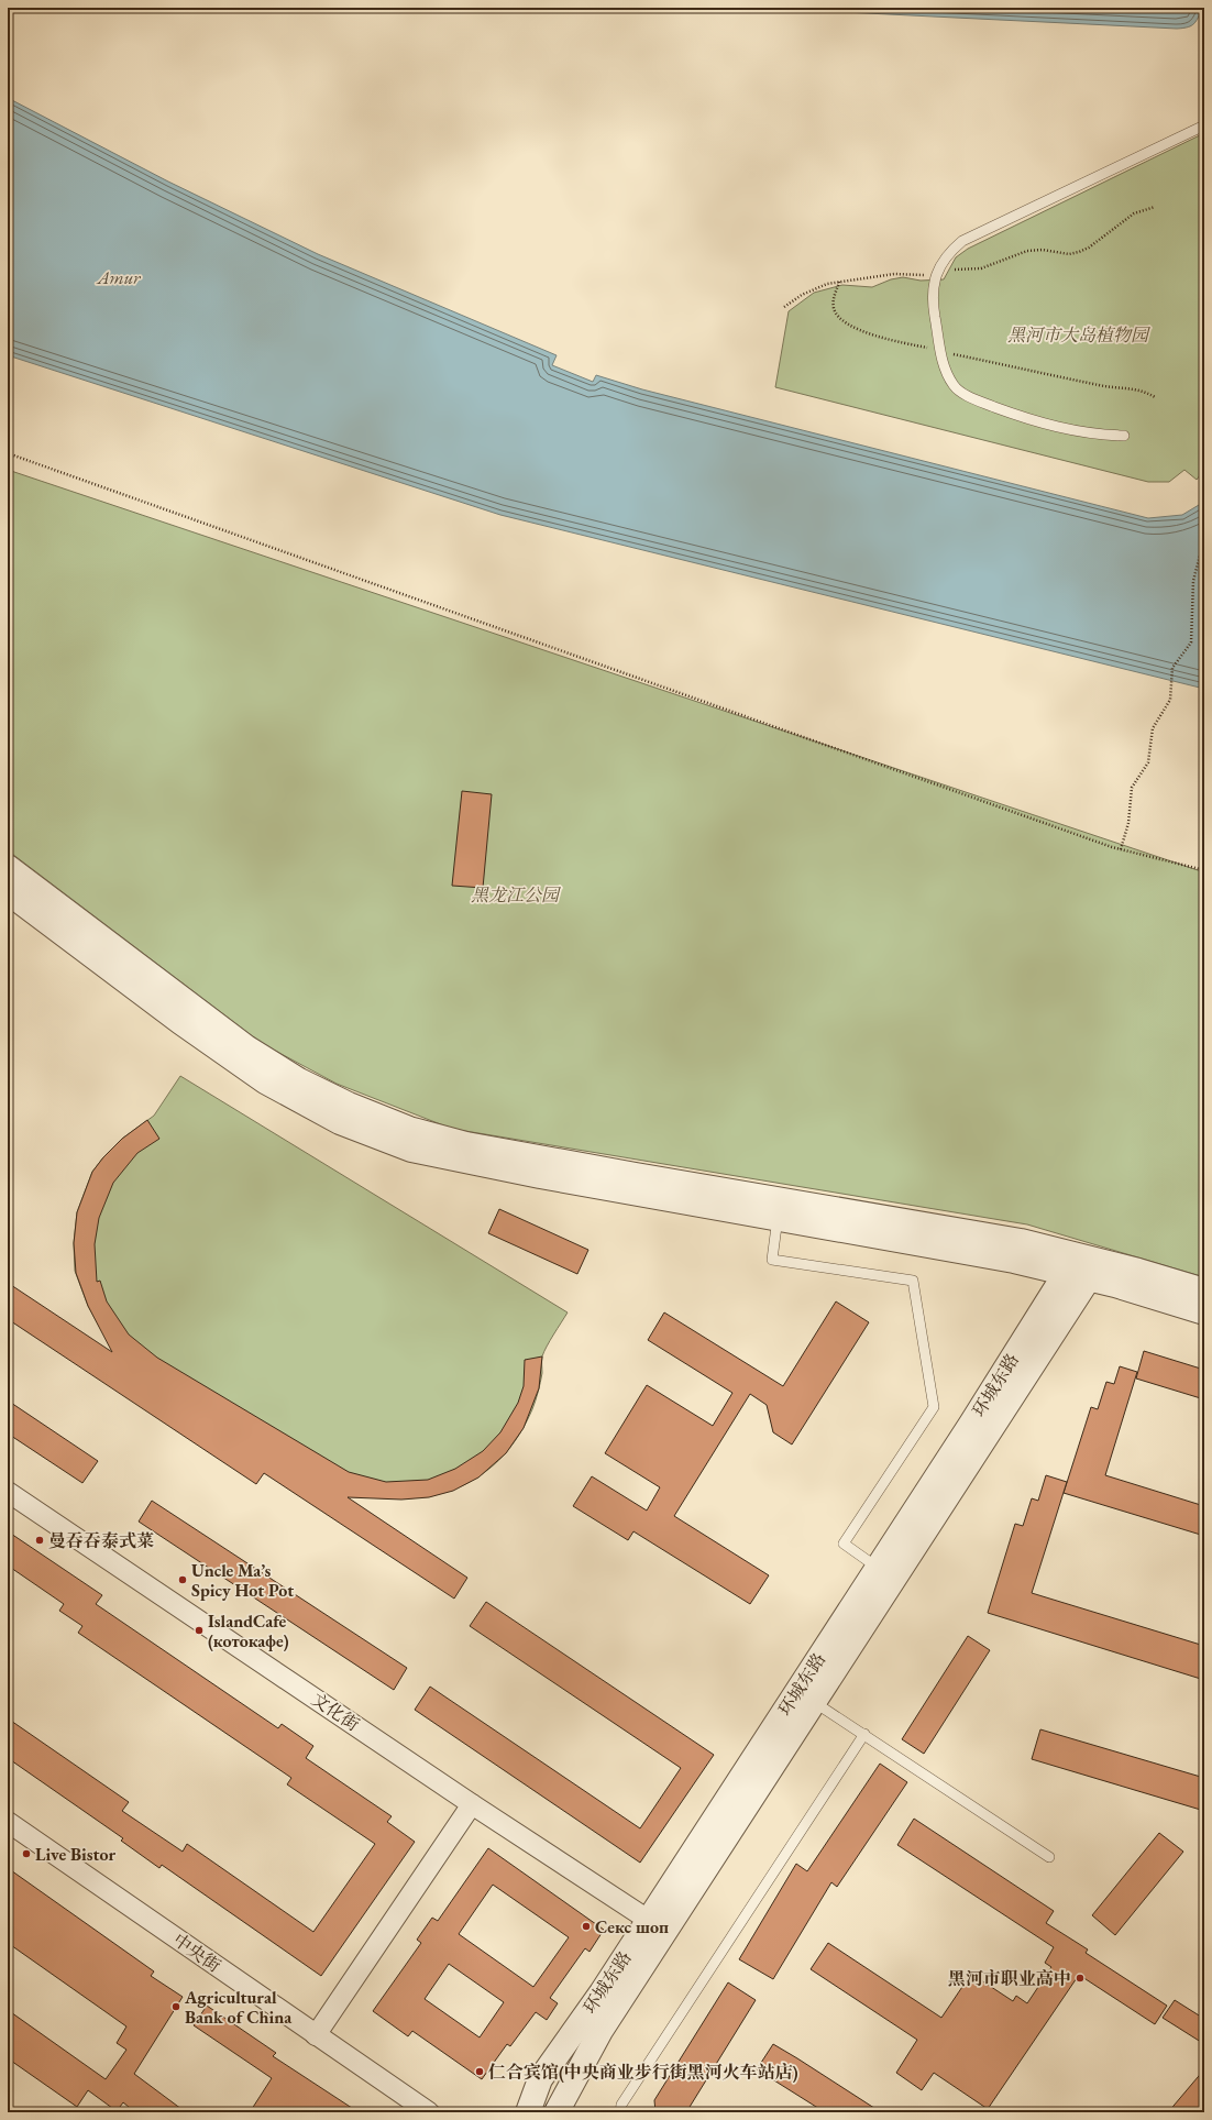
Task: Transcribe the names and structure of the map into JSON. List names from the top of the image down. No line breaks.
{"streets":{"street":["环城东路","文化街","中央街"]},"crossings":[["环城东路","文化街"]],"water":["Amur"],"parks":["黑河市大岛植物园","黑龙江公园"],"places":["曼吞吞泰式菜","Uncle Ma’s Spicy Hot Pot","IslandCafe (котокафе)","Live Bistor","Секс шоп","黑河市职业高中","Agricultural Bank of China","仁合宾馆(中央商业步行街黑河火车站店)"]}
